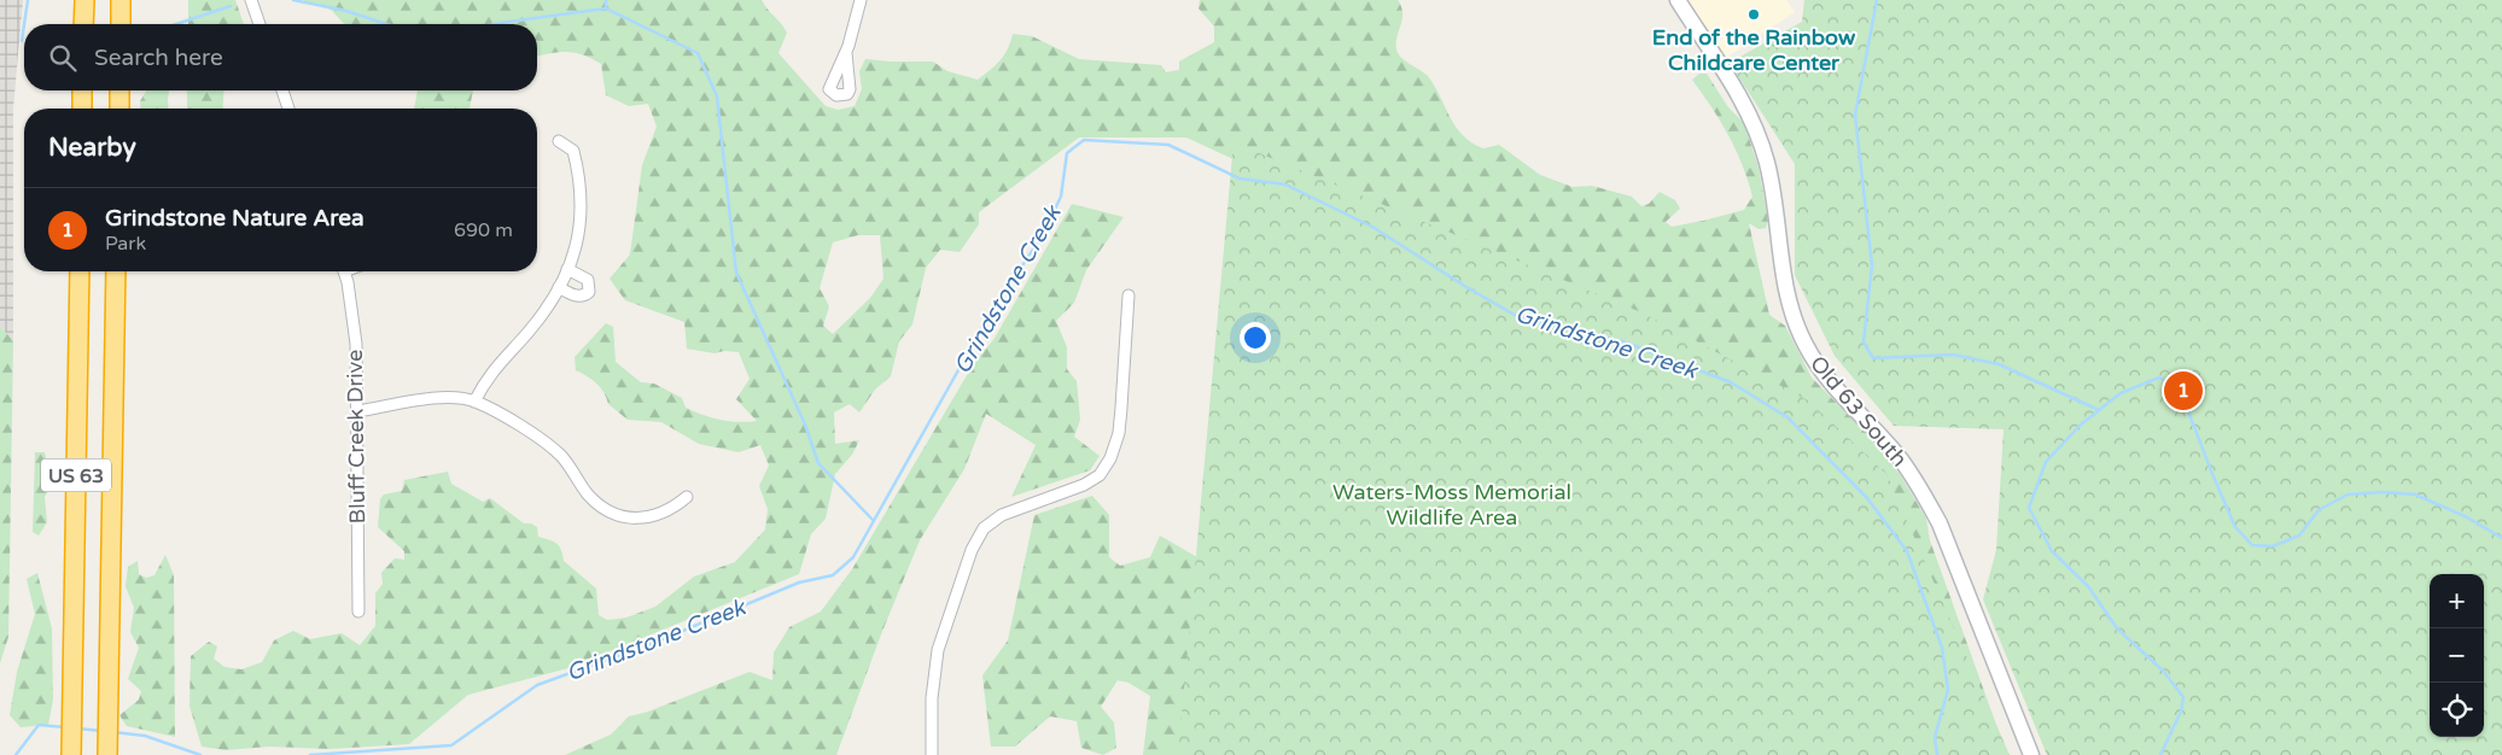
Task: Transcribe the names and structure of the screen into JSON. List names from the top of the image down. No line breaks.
{"streets":{"highway":["US 63"],"main road":["Old 63 South"],"street":["Bluff Creek Drive"]},"water":["Grindstone Creek"],"parks":["Waters-Moss Memorial Wildlife Area"],"places":["End of the Rainbow Childcare Center"],"page":{"search":"Search here","heading":"Nearby","list":[{"mark":"1","name":"Grindstone Nature Area","note":"Park","value":"690 m"}],"pins":"1","map_buttons":["+","−"]}}
